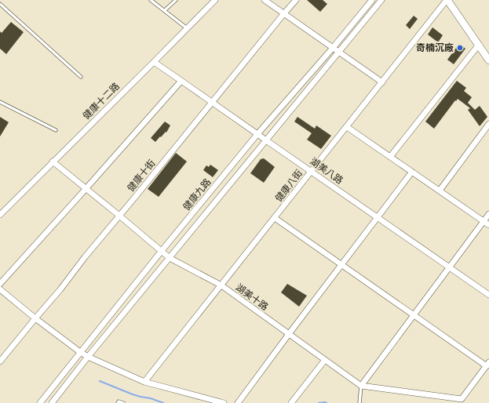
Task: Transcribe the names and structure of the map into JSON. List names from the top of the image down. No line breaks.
{"streets":{"street":["健康十二路","湖美八路","健康十街","健康八街","健康九路","湖美十路"]},"crossings":[["健康十二路","湖美八路"],["健康十二路","湖美十路"],["湖美八路","健康十街"],["湖美八路","健康八街"],["湖美八路","健康九路"],["健康十街","湖美十路"],["健康八街","湖美十路"],["健康九路","湖美十路"]],"places":["奇楠沉廠"]}
